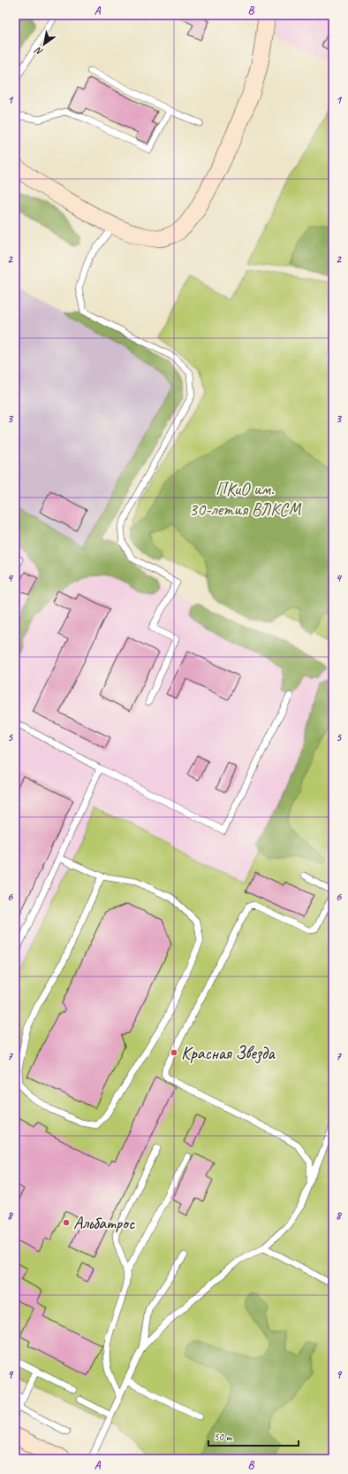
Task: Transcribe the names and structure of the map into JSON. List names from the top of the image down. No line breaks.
{"parks":["ПКиО им. 30-летия ВЛКСМ"],"places":["Красная Звезда","Альбатрос"],"scale_bar":"50 m","north":"bottom left","grid":{"columns":["A","B"],"rows":["1","2","3","4","5","6","7","8","9"]}}
